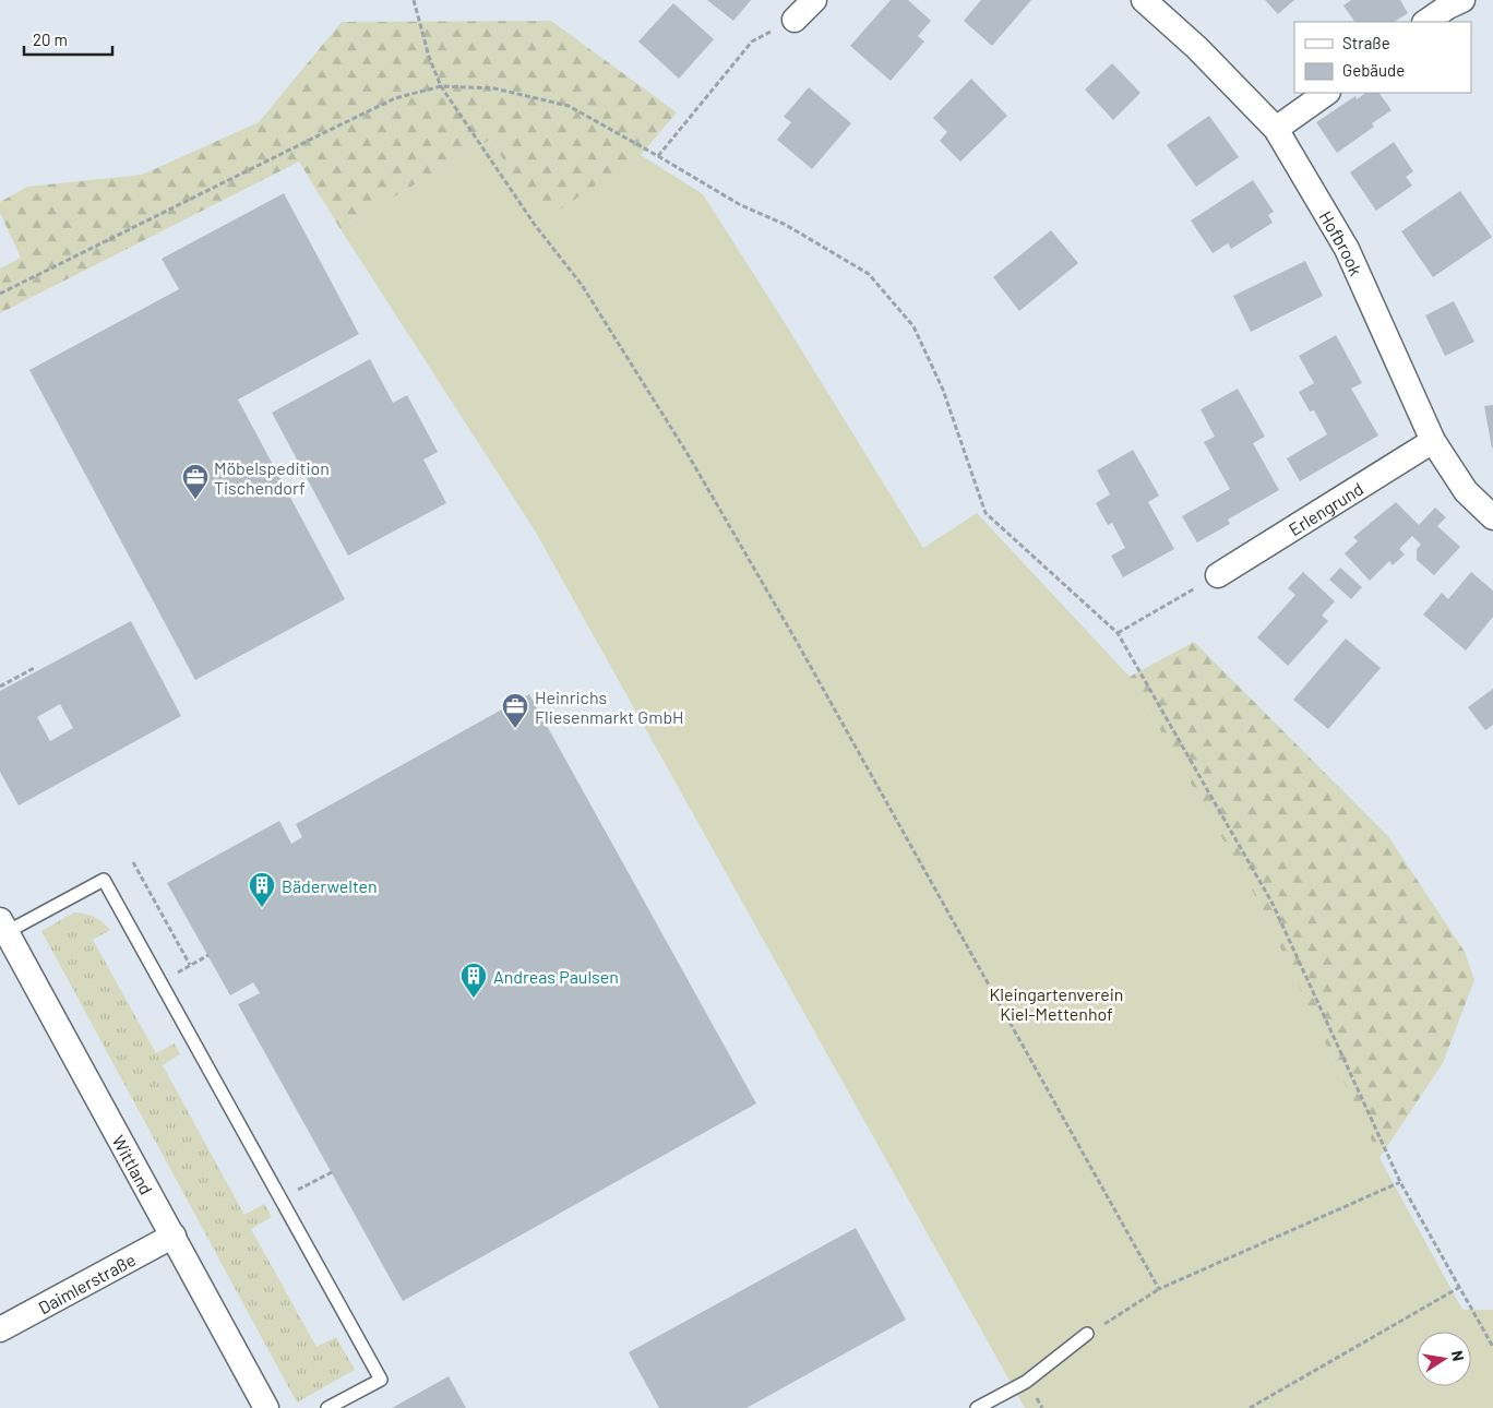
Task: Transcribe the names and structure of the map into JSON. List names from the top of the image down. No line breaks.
{"streets":{"street":["Hofbrook","Erlengrund","Wittland","Daimlerstraße"]},"crossings":[["Hofbrook","Erlengrund"],["Wittland","Daimlerstraße"]],"parks":["Kleingartenverein Kiel-Mettenhof"],"places":{"office":["Möbelspedition Tischendorf","Heinrichs Fliesenmarkt GmbH"],"building":["Bäderwelten","Andreas Paulsen"]},"legend":["Straße","Gebäude"],"scale_bar":"20 m","north":"right"}
